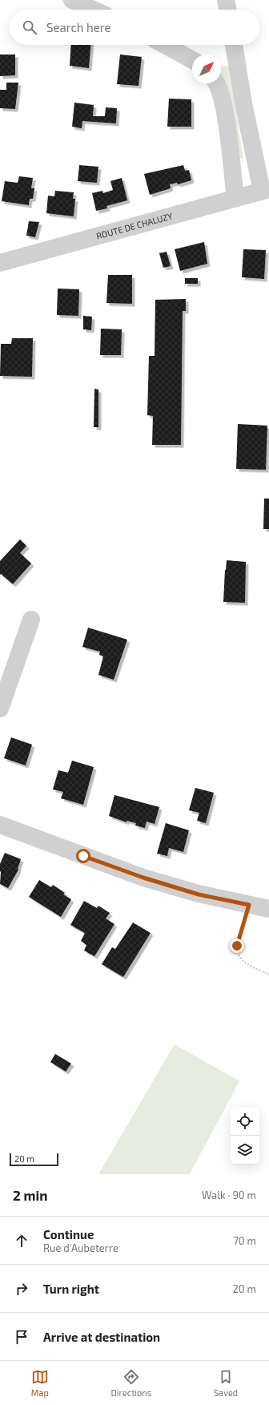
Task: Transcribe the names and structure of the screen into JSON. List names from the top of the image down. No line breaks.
{"streets":{"street":["ROUTE DE CHALUZY"]},"scale_bar":"20 m","north":"top right","page":{"search":"Search here","scale":"20 m","heading":["2 min","Walk · 90 m"],"list":[["Continue","Rue d'Aubeterre","70 m"],["Turn right","20 m"],"Arrive at destination"],"nav":["Map","Directions","Saved"]}}
